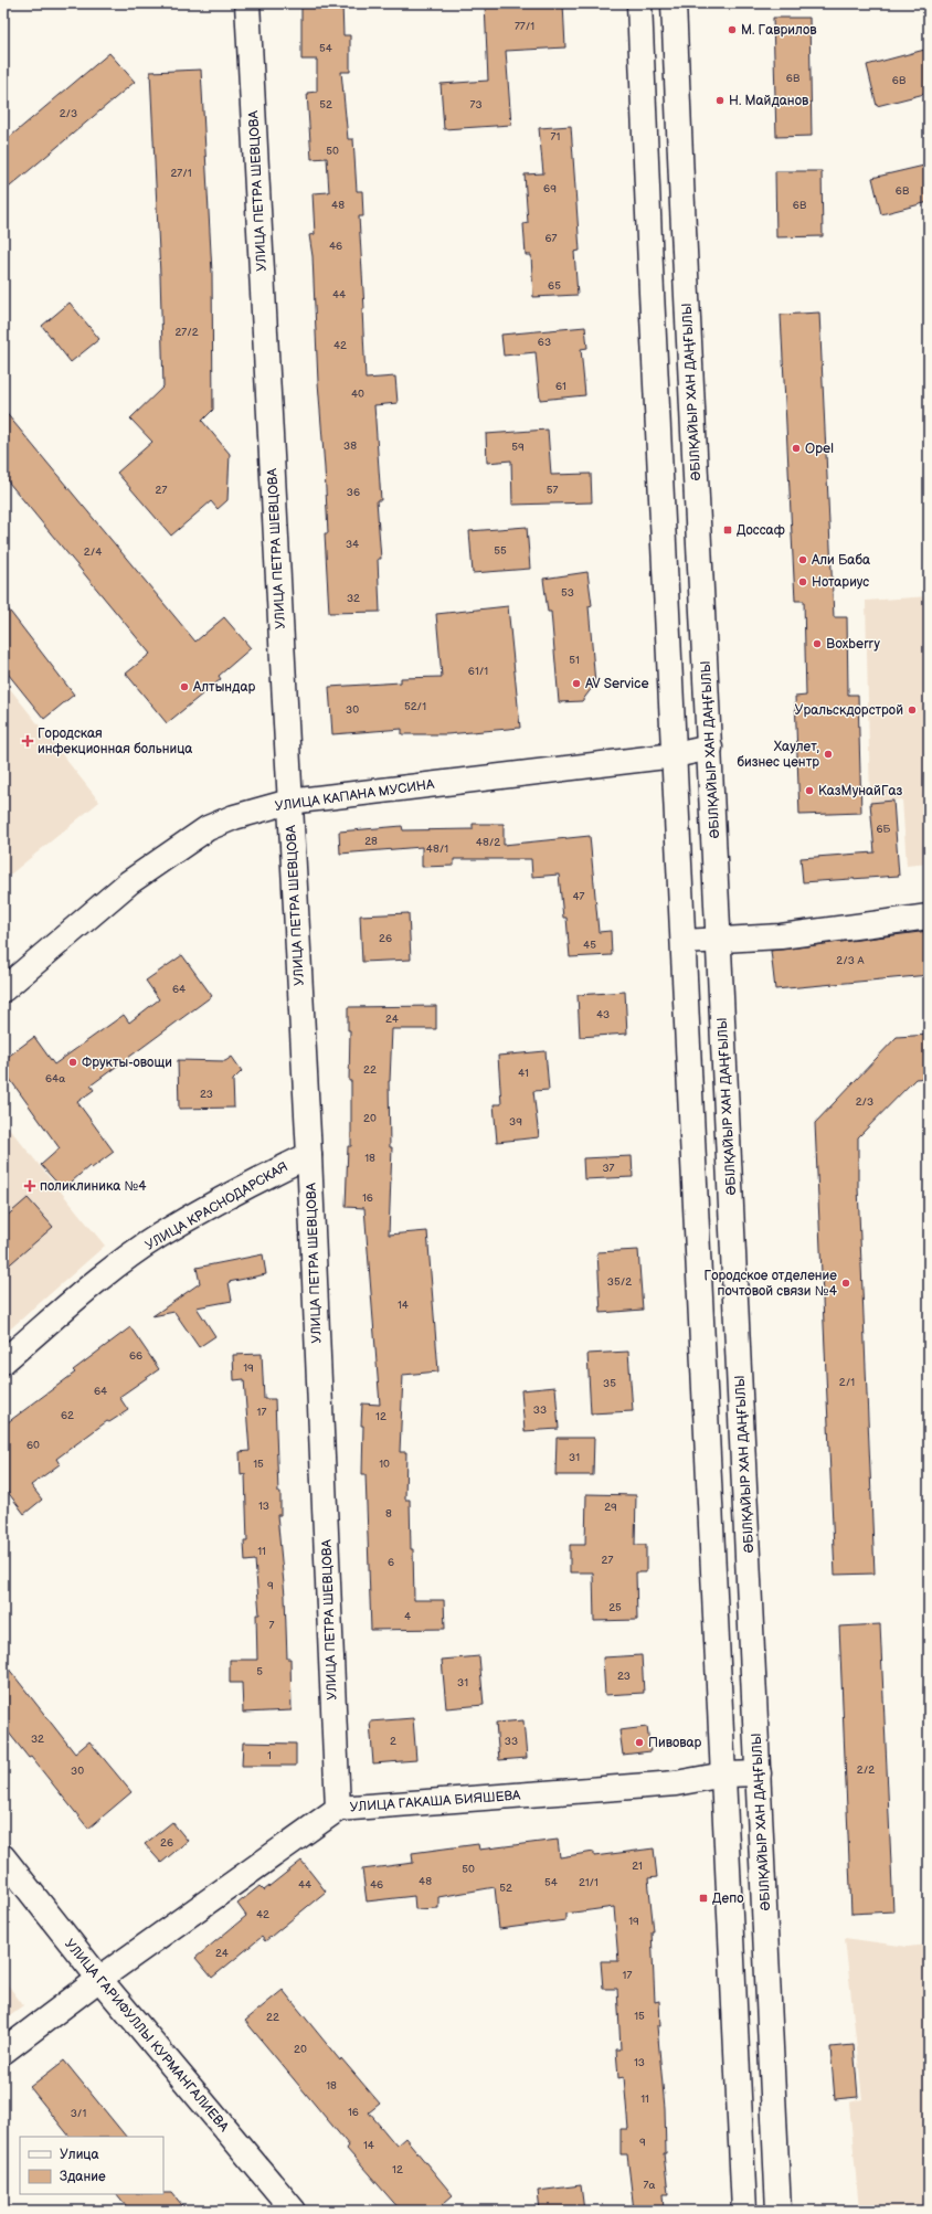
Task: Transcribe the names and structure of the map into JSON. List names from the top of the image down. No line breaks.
{"streets":{"street":["УЛИЦА ПЕТРА ШЕВЦОВА","ӘБІЛҚАЙЫР ХАН ДАҢҒЫЛЫ","УЛИЦА КАПАНА МУСИНА","УЛИЦА КРАСНОДАРСКАЯ","УЛИЦА ГАКАША БИЯШЕВА","УЛИЦА ГАРИФУЛЛЫ КУРМАНГАЛИЕВА"]},"crossings":[["УЛИЦА ПЕТРА ШЕВЦОВА","УЛИЦА КАПАНА МУСИНА"],["УЛИЦА ПЕТРА ШЕВЦОВА","УЛИЦА КРАСНОДАРСКАЯ"],["УЛИЦА ПЕТРА ШЕВЦОВА","УЛИЦА ГАКАША БИЯШЕВА"],["ӘБІЛҚАЙЫР ХАН ДАҢҒЫЛЫ","УЛИЦА КАПАНА МУСИНА"],["ӘБІЛҚАЙЫР ХАН ДАҢҒЫЛЫ","УЛИЦА ГАКАША БИЯШЕВА"],["УЛИЦА ГАКАША БИЯШЕВА","УЛИЦА ГАРИФУЛЛЫ КУРМАНГАЛИЕВА"]],"places":{"other":["М. Гаврилов","Н. Майданов","Opel","Али Баба","Нотариус","Boxberry","AV Service","Алтындар","Уральскдорстрой","Хаулет, бизнес центр","КазМунайГаз","Фрукты-овощи","Городское отделение почтовой связи №4","Пивовар"],"transit":["Доссаф","Депо"],"health":["Городская инфекционная больница","поликлиника №4"]},"house_numbers":["77/1","54","6В","6В","52","73","2/3","71","50","27/1","69","6В","48","6В","67","46","65","44","27/2","63","42","61","40","38","59","27","57","36","34","55","2/4","53","32","51","61/1","52/1","30","6Б","28","48/2","48/1","47","26","45","2/3 А","64","43","24","22","41","64а","23","2/3","20","39","18","37","16","35/2","14","66","19","2/1","35","64","33","17","62","12","60","31","15","10","13","29","8","11","27","6","9","25","4","7","5","23","31","32","2","33","1","2/2","30","26","21","50","48","54","21/1","44","46","52","42","19","24","17","15","22","20","13","18","11","16","3/1","9","14","12","7а"],"legend":["Улица","Здание"]}
